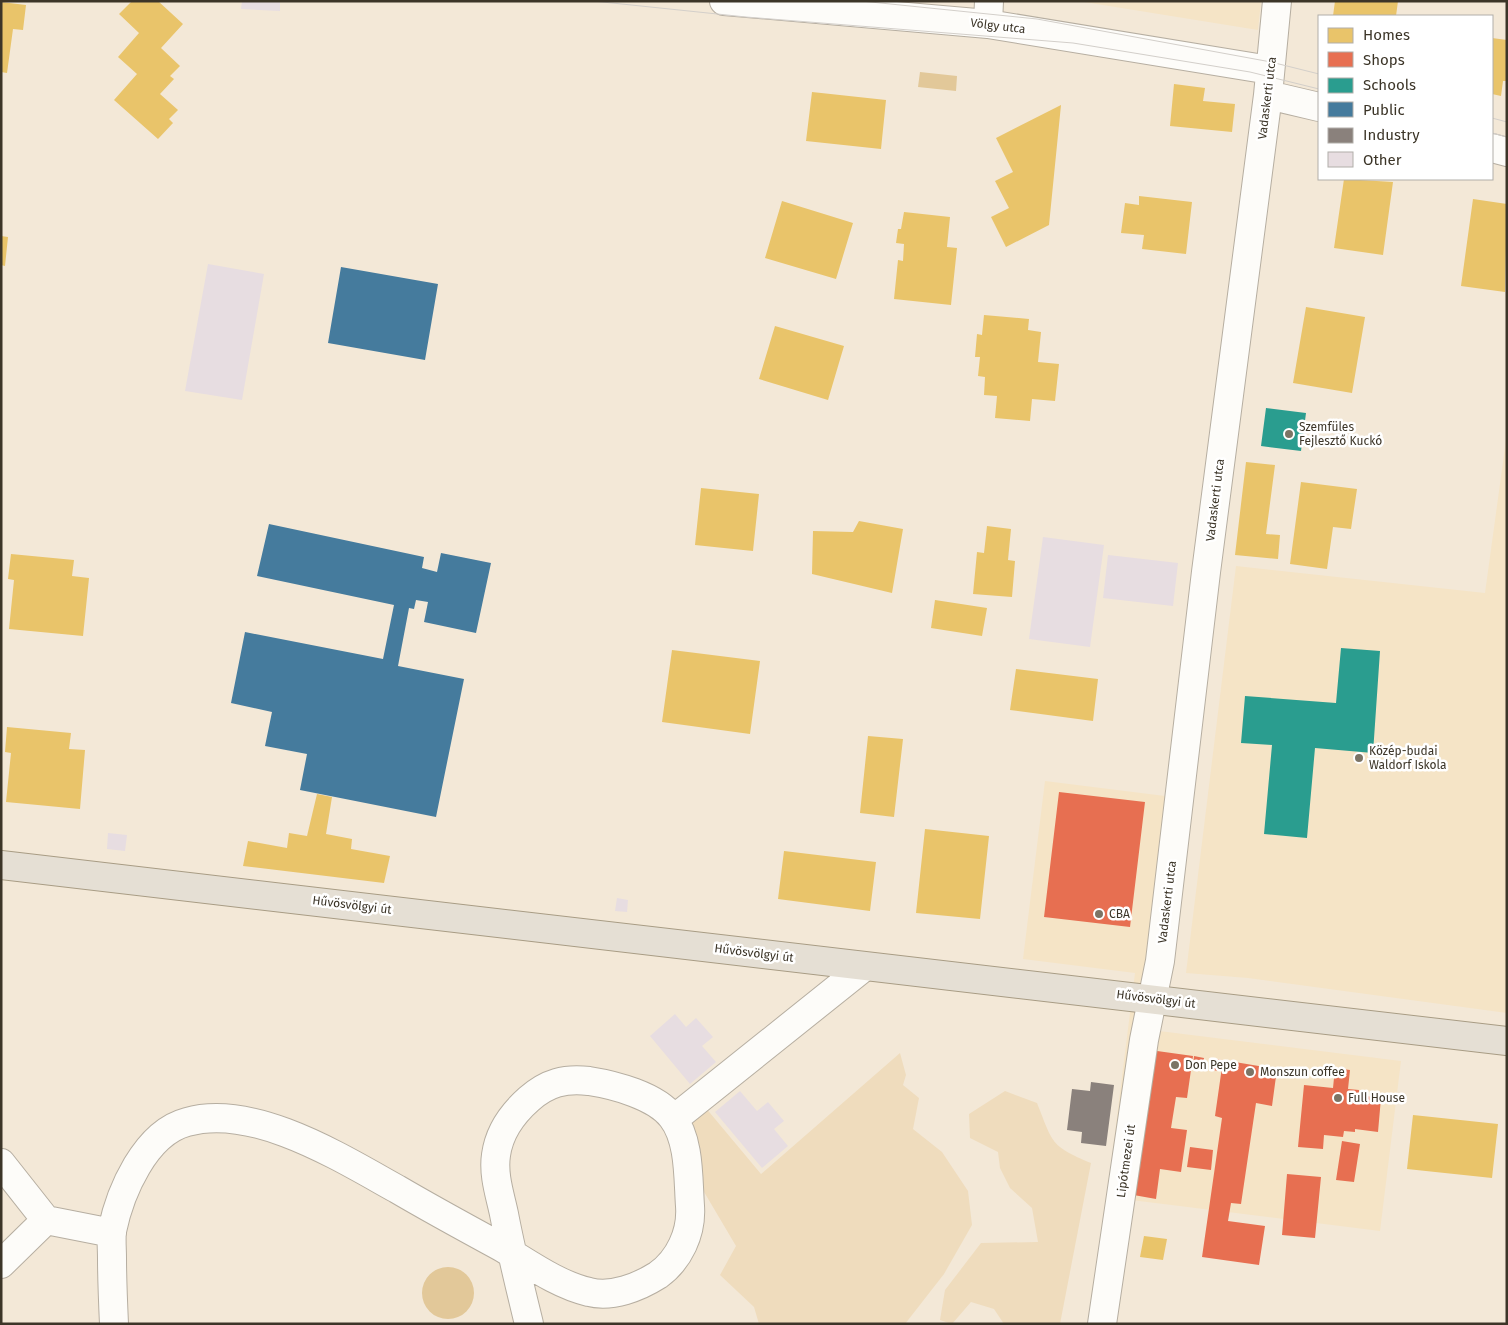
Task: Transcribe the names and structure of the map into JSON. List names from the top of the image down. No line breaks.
{"streets":{"main road":["Hűvösvölgyi út"],"street":["Völgy utca","Vadaskerti utca","Lipótmezei út"]},"crossings":[["Völgy utca","Vadaskerti utca"],["Vadaskerti utca","Hűvösvölgyi út"],["Vadaskerti utca","Lipótmezei út"],["Hűvösvölgyi út","Lipótmezei út"]],"places":["Szemfüles Fejlesztő Kuckó","Közép-budai Waldorf Iskola","CBA","Don Pepe","Monszun coffee","Full House"],"legend":["Homes","Shops","Schools","Public","Industry","Other"]}
